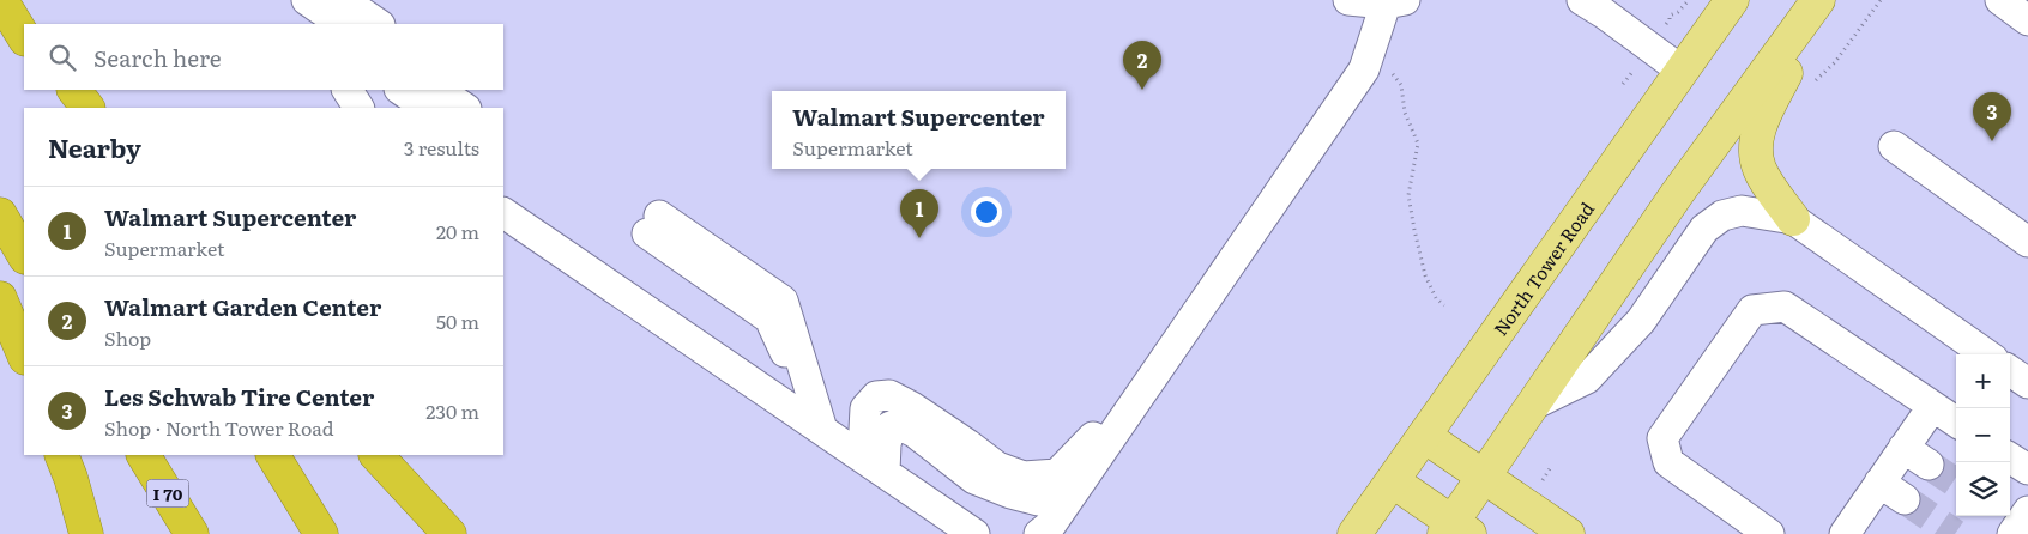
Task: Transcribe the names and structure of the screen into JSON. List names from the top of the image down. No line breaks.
{"streets":{"highway":["I 70"],"main road":["North Tower Road"]},"page":{"search":"Search here","pins":["2","3","1"],"popup":["Walmart Supercenter","Supermarket"],"heading":["Nearby","3 results"],"list":[{"mark":"1","name":"Walmart Supercenter","note":"Supermarket","value":"20 m"},{"mark":"2","name":"Walmart Garden Center","note":"Shop","value":"50 m"},{"mark":"3","name":"Les Schwab Tire Center","note":"Shop · North Tower Road","value":"230 m"}],"map_buttons":["+","−"]}}
